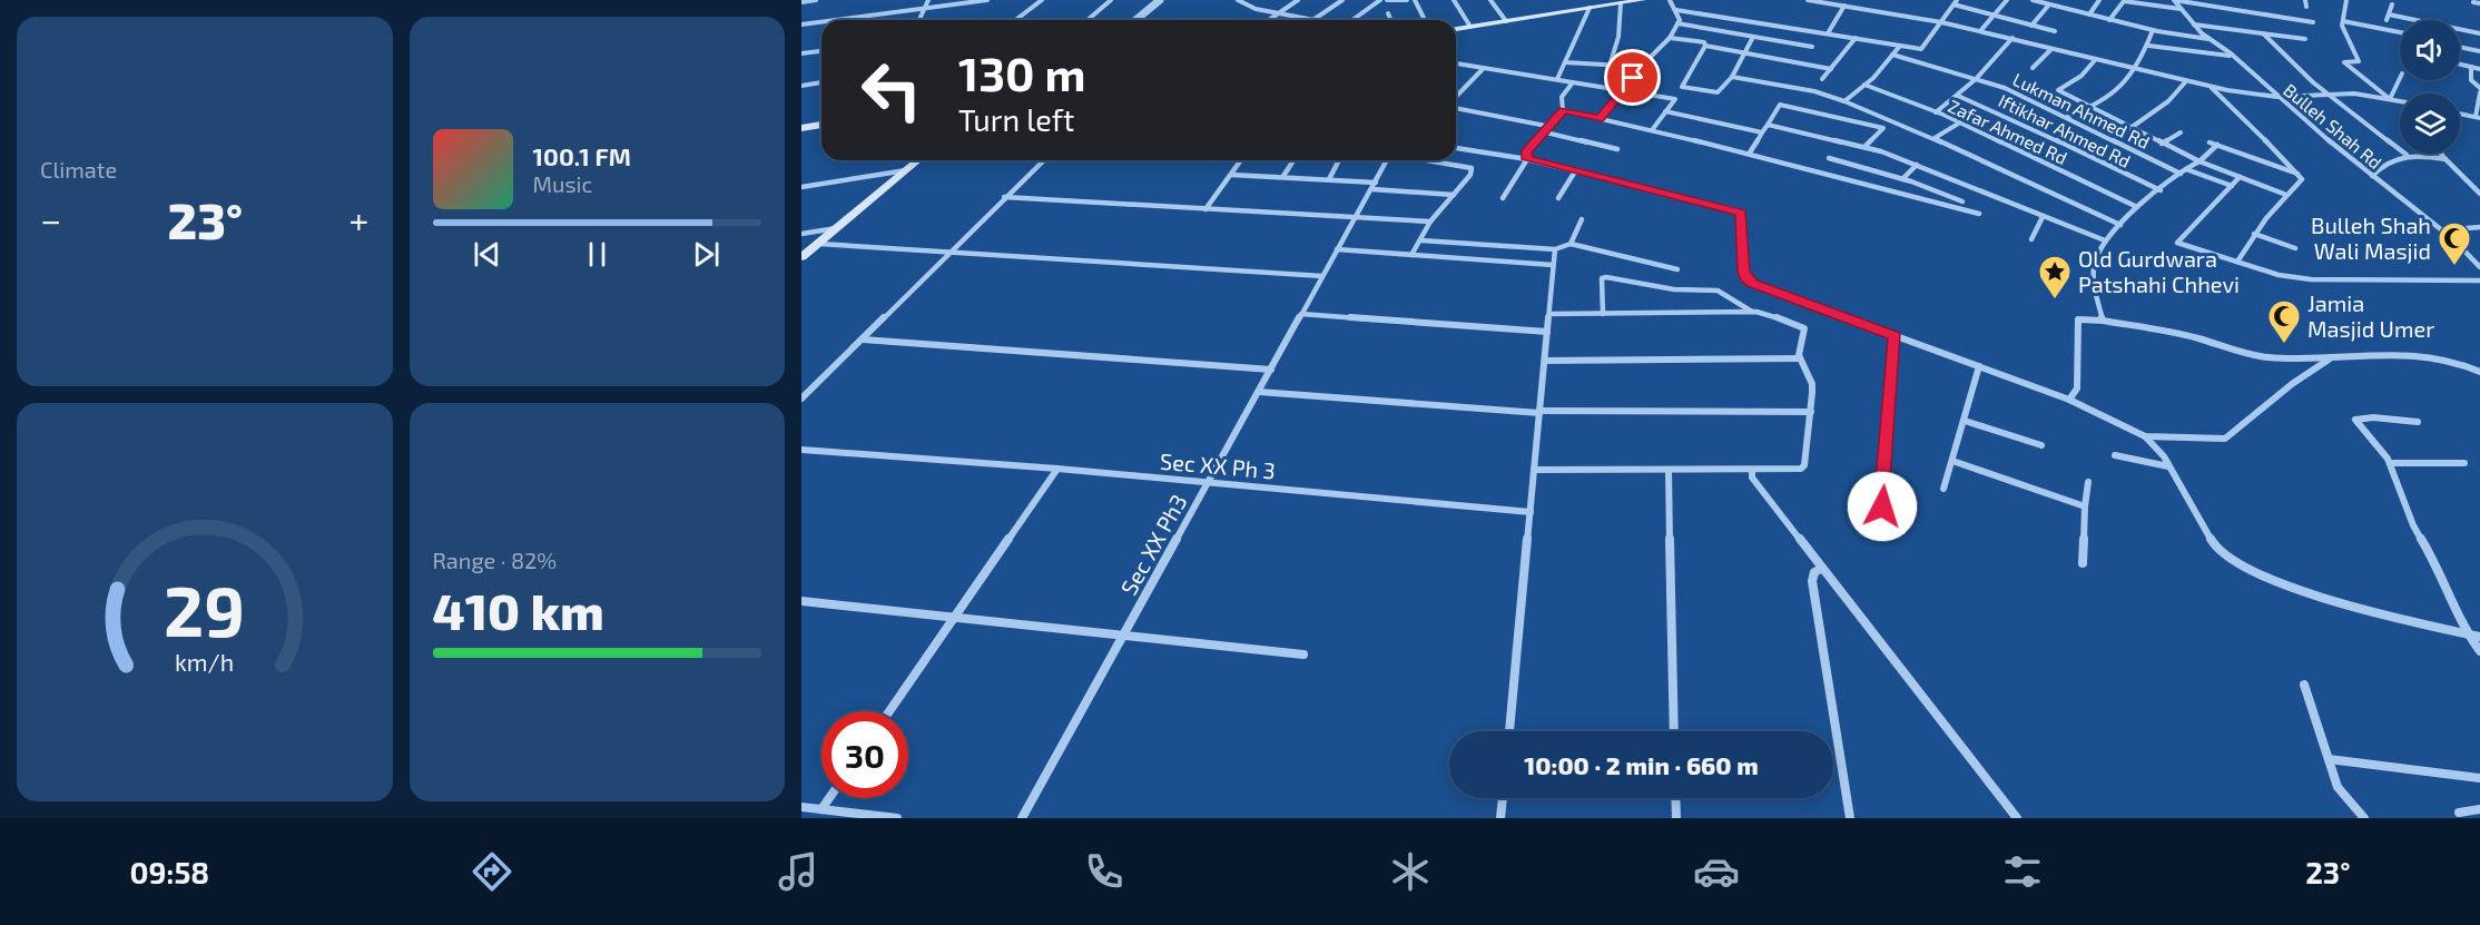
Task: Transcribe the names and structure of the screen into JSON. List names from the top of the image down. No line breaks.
{"streets":{"street":["Lukman Ahmed Rd","Bulleh Shah Rd","Iftikhar Ahmed Rd","Zafar Ahmed Rd","Sec XX Ph 3","Sec XX Ph3"]},"crossings":[["Sec XX Ph 3","Sec XX Ph3"]],"places":{"mosque":["Bulleh Shah Wali Masjid","Jamia Masjid Umer"],"place":["Old Gurdwara Patshahi Chhevi"]},"page":{"tile":["Climate",["Range · 82%","410 km"]],"turn":["130 m","Turn left"],"song":["100.1 FM","Music"],"heat":["−","23°","+"],"limit":"30","trip":"10:00 · 2 min · 660 m","tabs":["09:58","23°"],"gauge":["29","km/h"]}}
